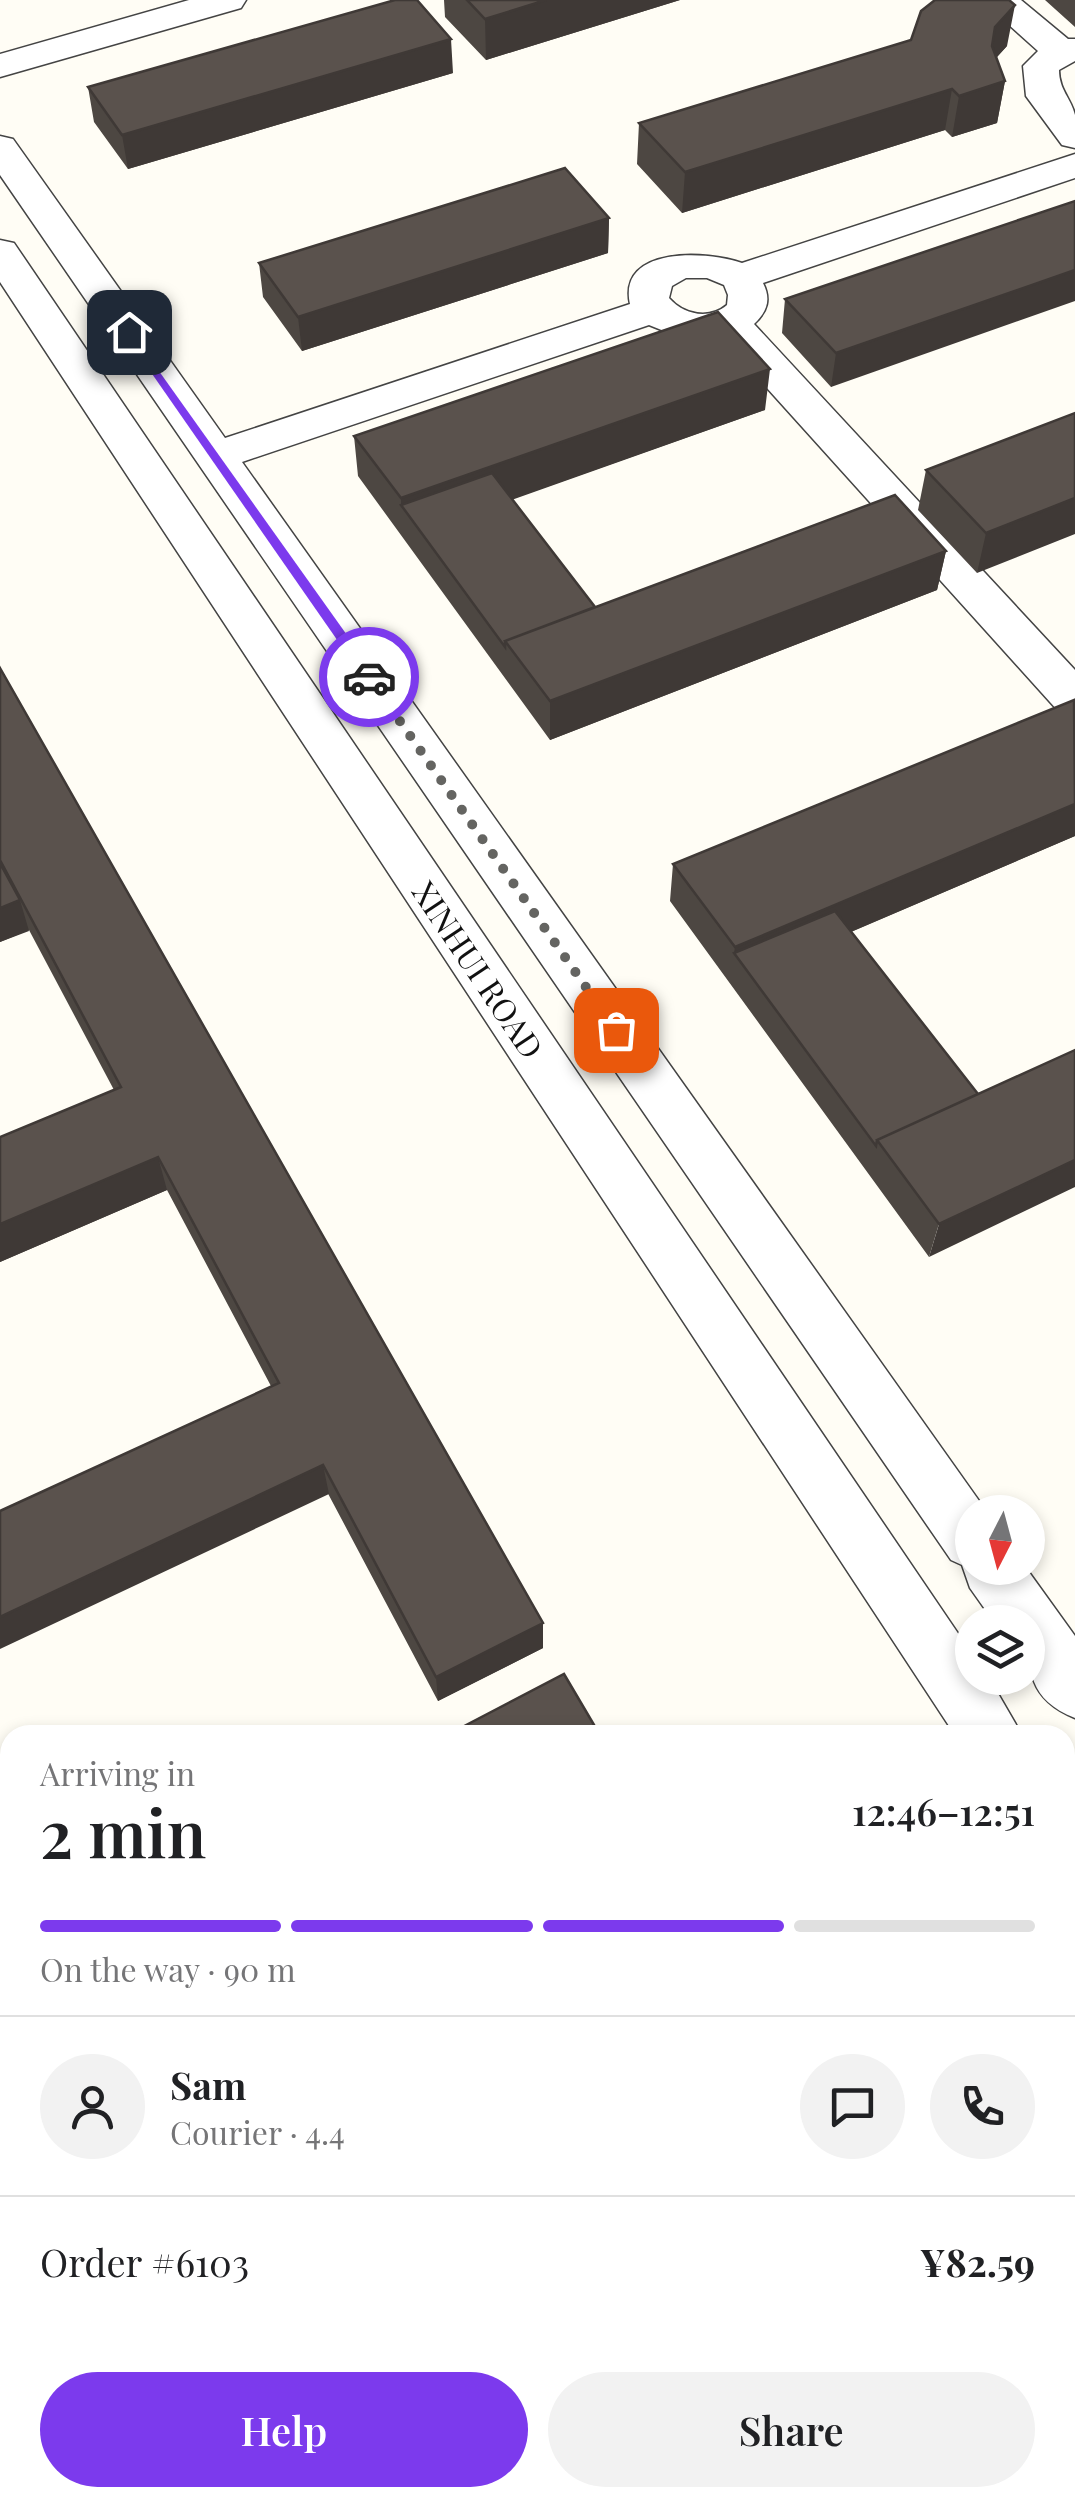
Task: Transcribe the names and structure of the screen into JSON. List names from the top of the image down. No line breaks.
{"streets":{"street":["XINHUI ROAD"]},"north":"bottom","page":{"heading":["2 min","Arriving in","12:46–12:51"],"panel":["Sam","Courier · 4.4","Order #6103","¥82.59"],"bar":"On the way · 90 m","buttons":["Help","Share"]}}
